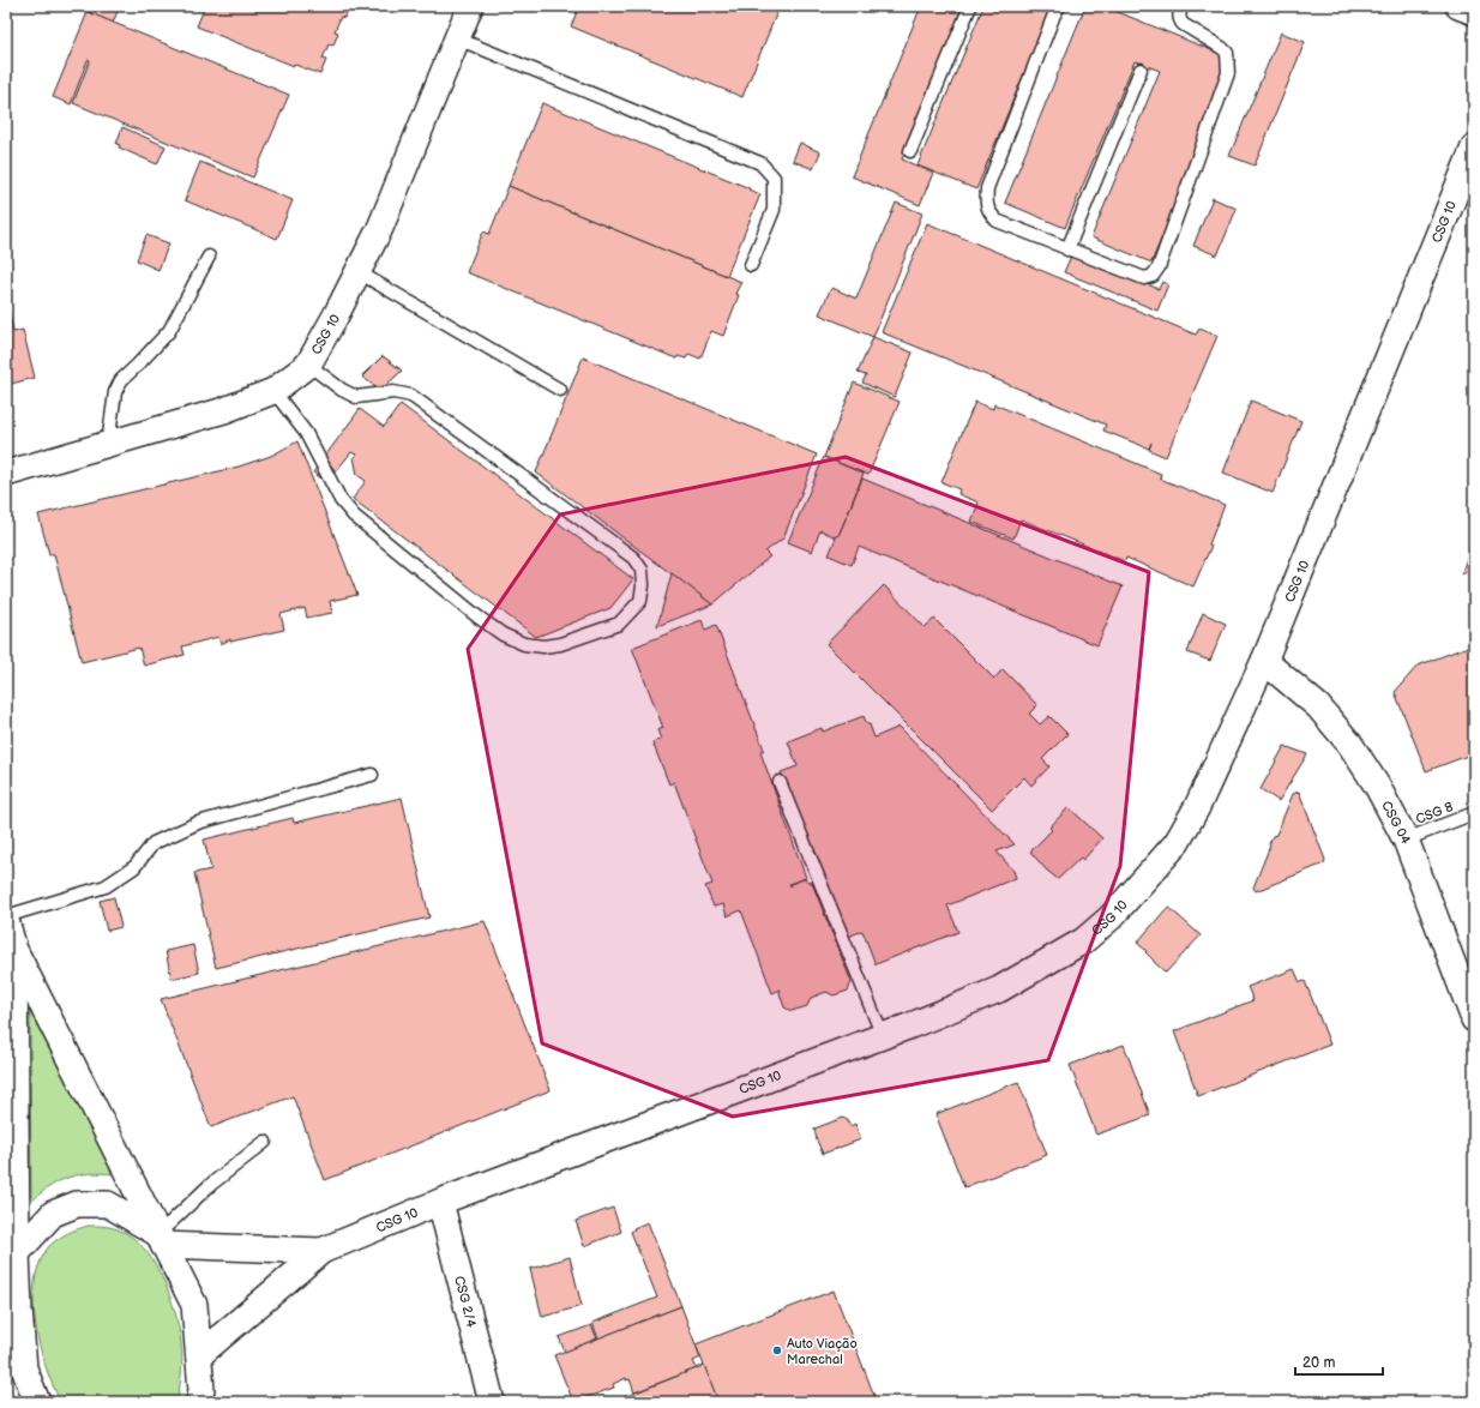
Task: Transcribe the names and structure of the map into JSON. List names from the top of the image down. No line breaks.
{"streets":{"street":["CSG 10","CSG 04","CSG 2/4"],"lane":["CSG 8"]},"crossings":[["CSG 10","CSG 04"],["CSG 10","CSG 2/4"],["CSG 8","CSG 04"]],"places":["Auto Viação Marechal"],"scale_bar":"20 m"}
